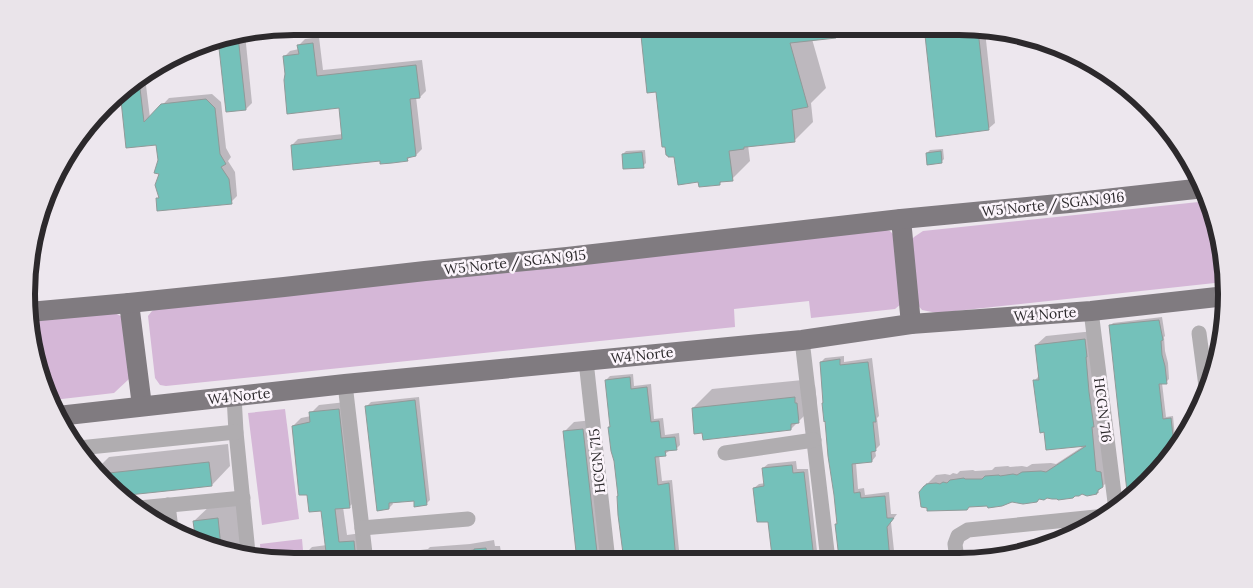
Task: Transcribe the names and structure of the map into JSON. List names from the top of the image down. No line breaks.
{"streets":{"main road":["W5 Norte / SGAN 916","W5 Norte / SGAN 915","W4 Norte"],"street":["HCGN 716","HCGN 715"]},"crossings":[["W5 Norte / SGAN 916","W5 Norte / SGAN 915"],["W4 Norte","HCGN 716"],["W4 Norte","HCGN 715"]]}
